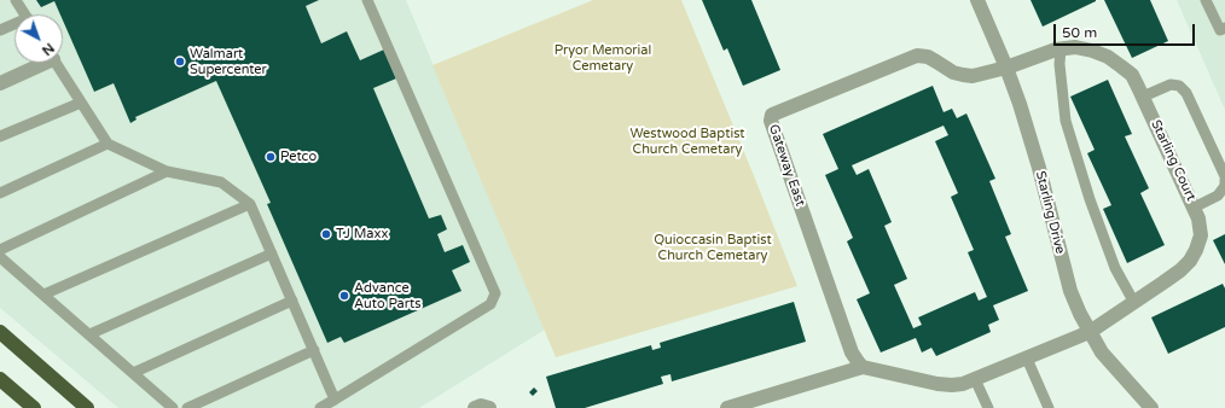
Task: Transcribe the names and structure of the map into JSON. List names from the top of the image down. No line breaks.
{"streets":{"street":["Starling Court","Gateway East","Starling Drive"]},"crossings":[["Starling Court","Gateway East"],["Starling Court","Starling Drive"],["Gateway East","Starling Drive"]],"parks":["Pryor Memorial Cemetary","Westwood Baptist Church Cemetary","Quioccasin Baptist Church Cemetary"],"places":["Walmart Supercenter","Petco","TJ Maxx","Advance Auto Parts"],"scale_bar":"50 m","north":"bottom right"}
